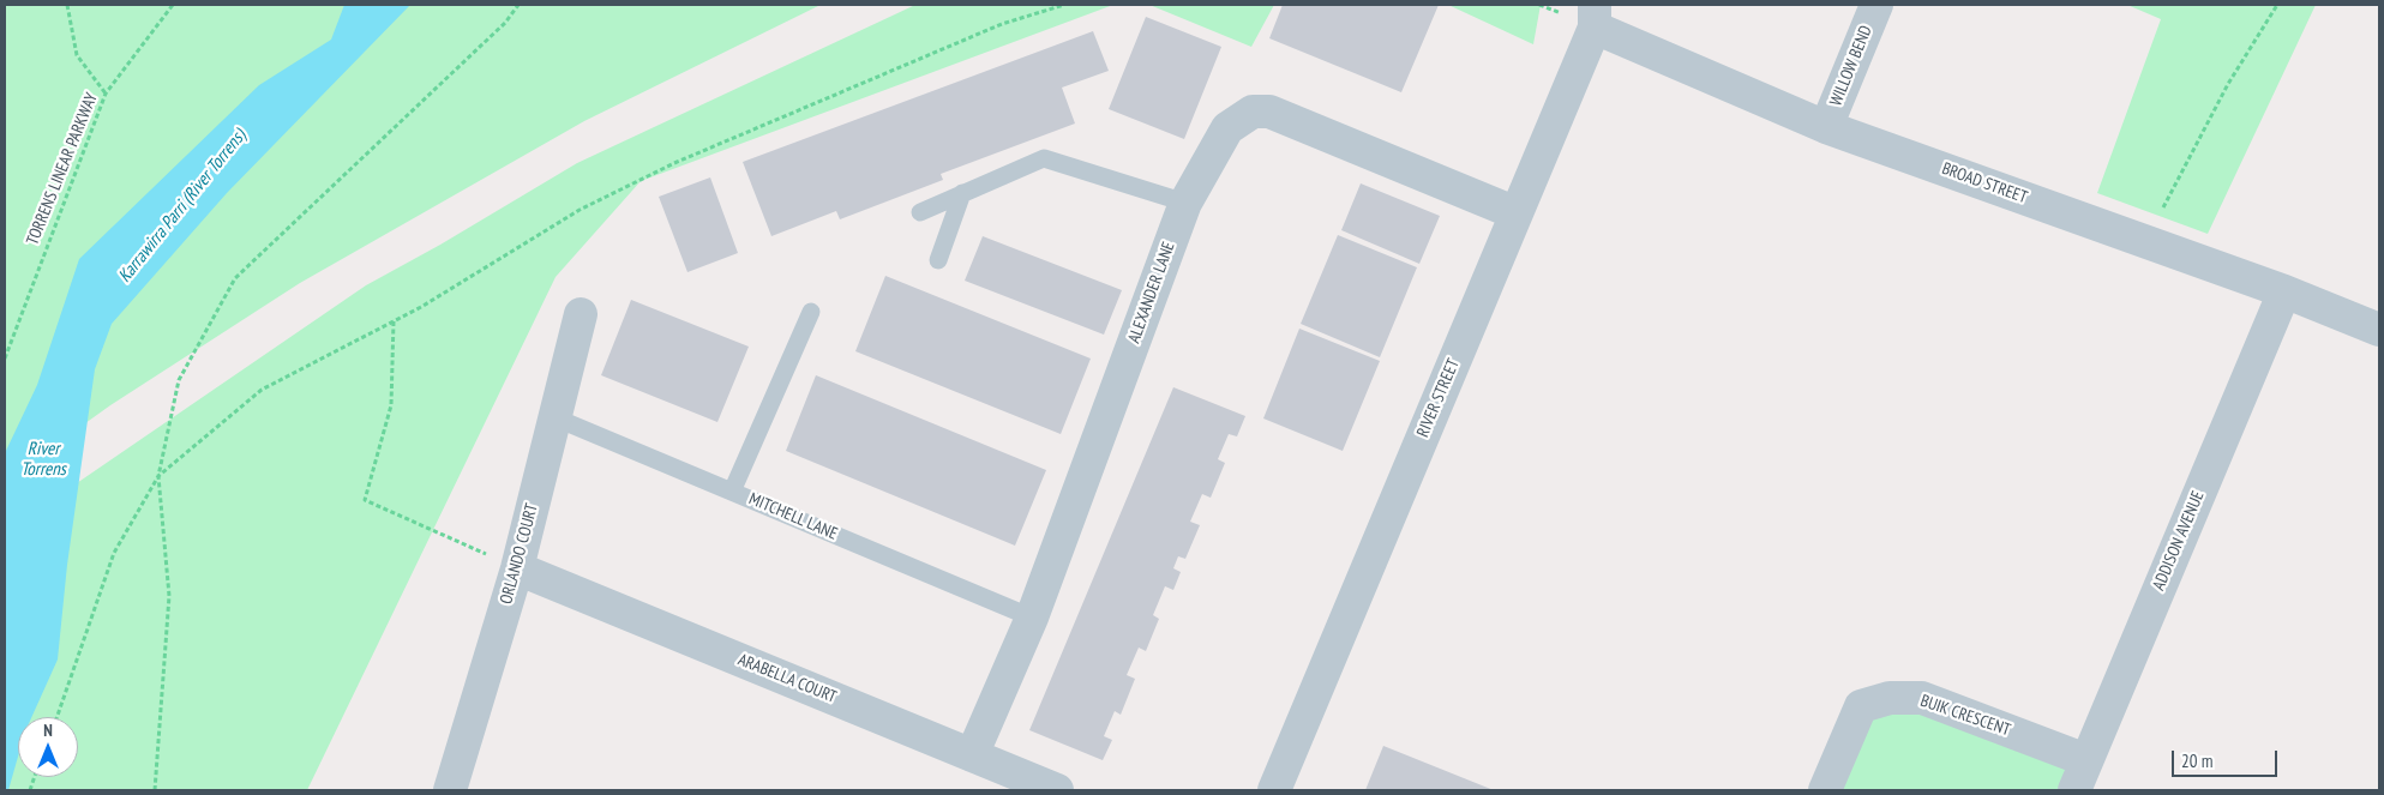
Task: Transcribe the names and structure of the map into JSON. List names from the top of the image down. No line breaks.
{"streets":{"street":["WILLOW BEND","BROAD STREET","ALEXANDER LANE","RIVER STREET","ADDISON AVENUE","ORLANDO COURT","ARABELLA COURT","BUIK CRESCENT"],"lane":["MITCHELL LANE"],"path":["TORRENS LINEAR PARKWAY"]},"crossings":[["WILLOW BEND","BROAD STREET"],["BROAD STREET","RIVER STREET"],["BROAD STREET","ADDISON AVENUE"],["ALEXANDER LANE","RIVER STREET"],["ALEXANDER LANE","MITCHELL LANE"],["ALEXANDER LANE","ARABELLA COURT"],["MITCHELL LANE","ORLANDO COURT"],["ADDISON AVENUE","BUIK CRESCENT"],["ORLANDO COURT","ARABELLA COURT"]],"water":["Karrawirra Parri (River Torrens)","River Torrens"],"scale_bar":"20 m","north":"top"}
